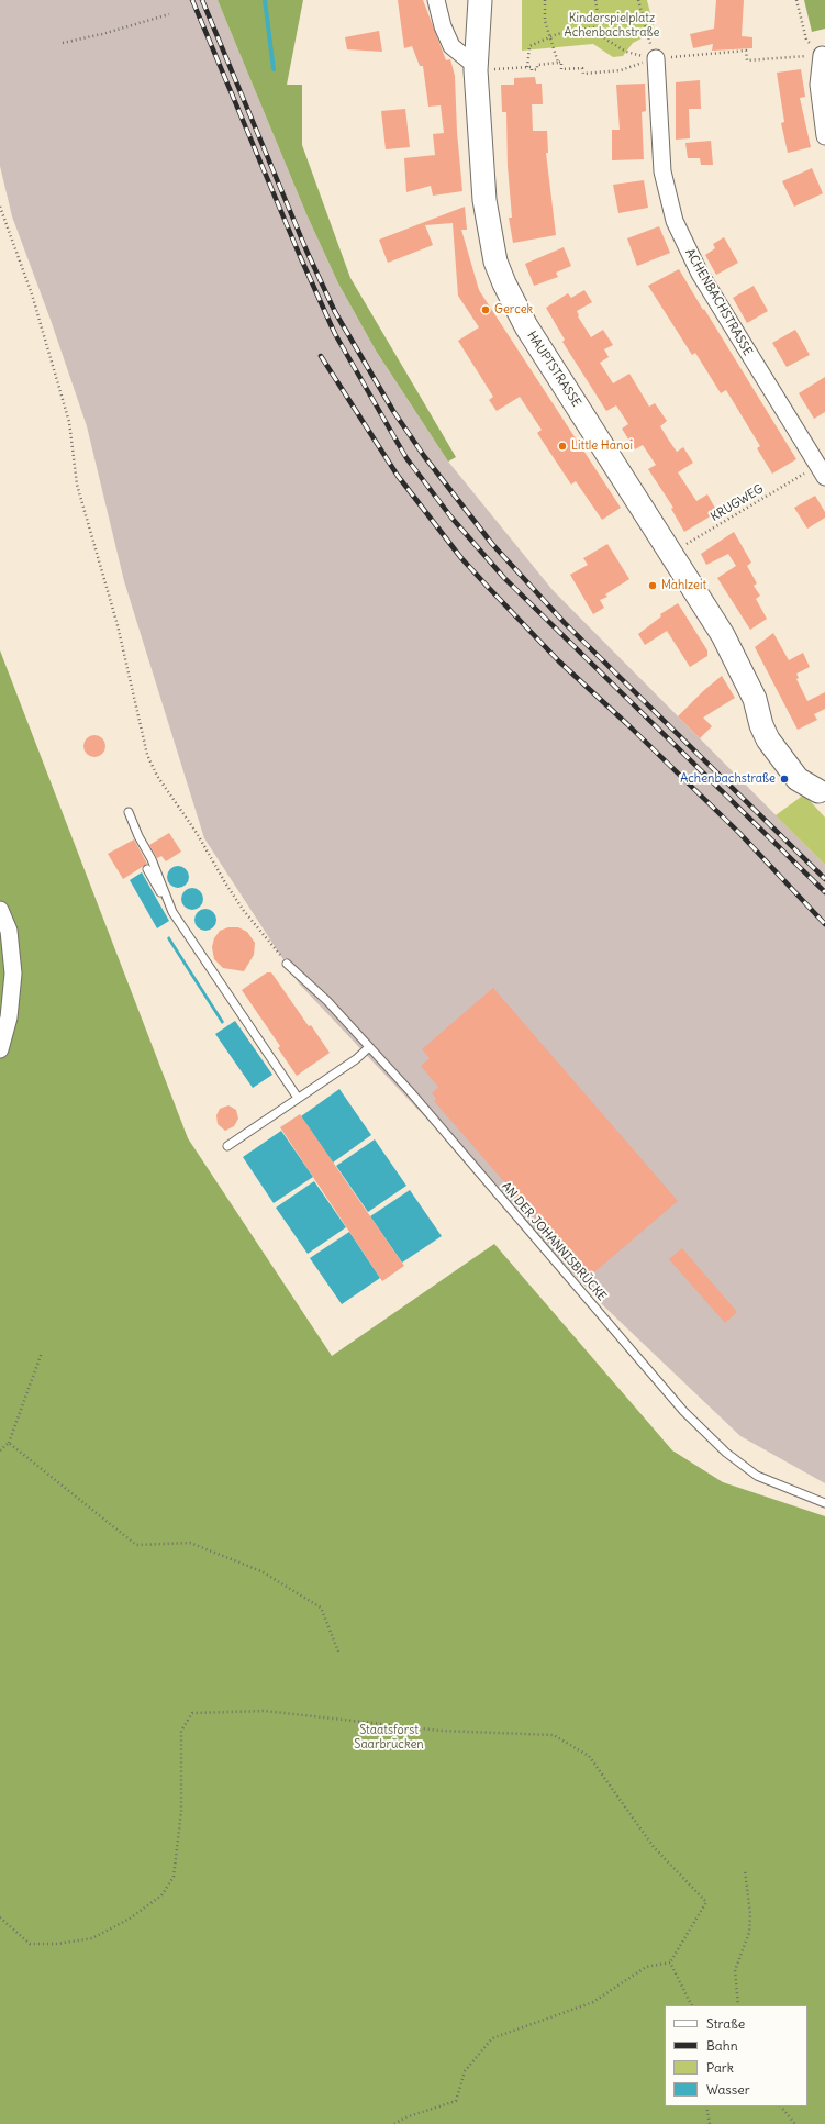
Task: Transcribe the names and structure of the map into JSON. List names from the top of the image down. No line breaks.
{"streets":{"main road":["HAUPTSTRASSE"],"street":["ACHENBACHSTRASSE"],"lane":["AN DER JOHANNISBRÜCKE"],"path":["KRUGWEG"]},"parks":["Kinderspielplatz Achenbachstraße","Staatsforst Saarbrücken"],"places":["Gercek","Little Hanoi","Mahlzeit","Achenbachstraße"],"legend":["Straße","Bahn","Park","Wasser"]}
